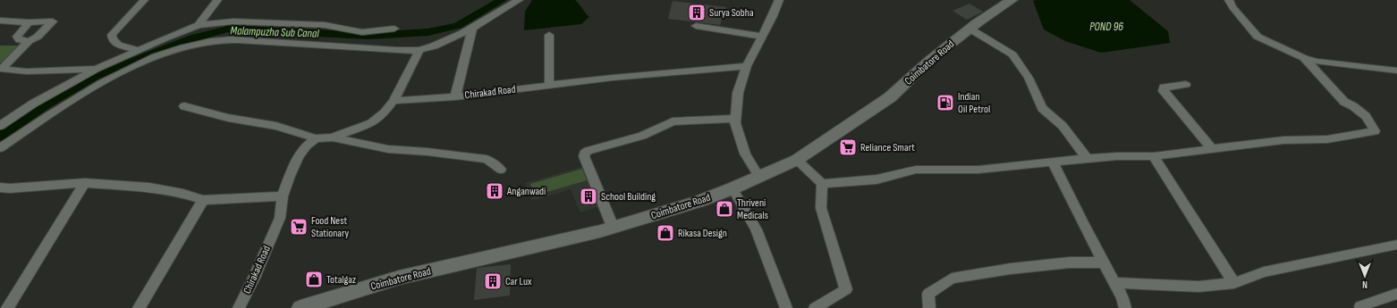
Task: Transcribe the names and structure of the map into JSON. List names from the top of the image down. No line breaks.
{"streets":{"main road":["Coimbatore Road"],"street":["Chirakad Road"]},"water":["POND 96","Malampuzha Sub Canal"],"places":{"building":["Surya Sobha","Anganwadi","School Building","Car Lux"],"fuel station":["Indian Oil Petrol"],"supermarket":["Reliance Smart","Food Nest Stationary"],"shop":["Thriveni Medicals","Rikasa Design","Totalgaz"]},"north":"bottom"}
